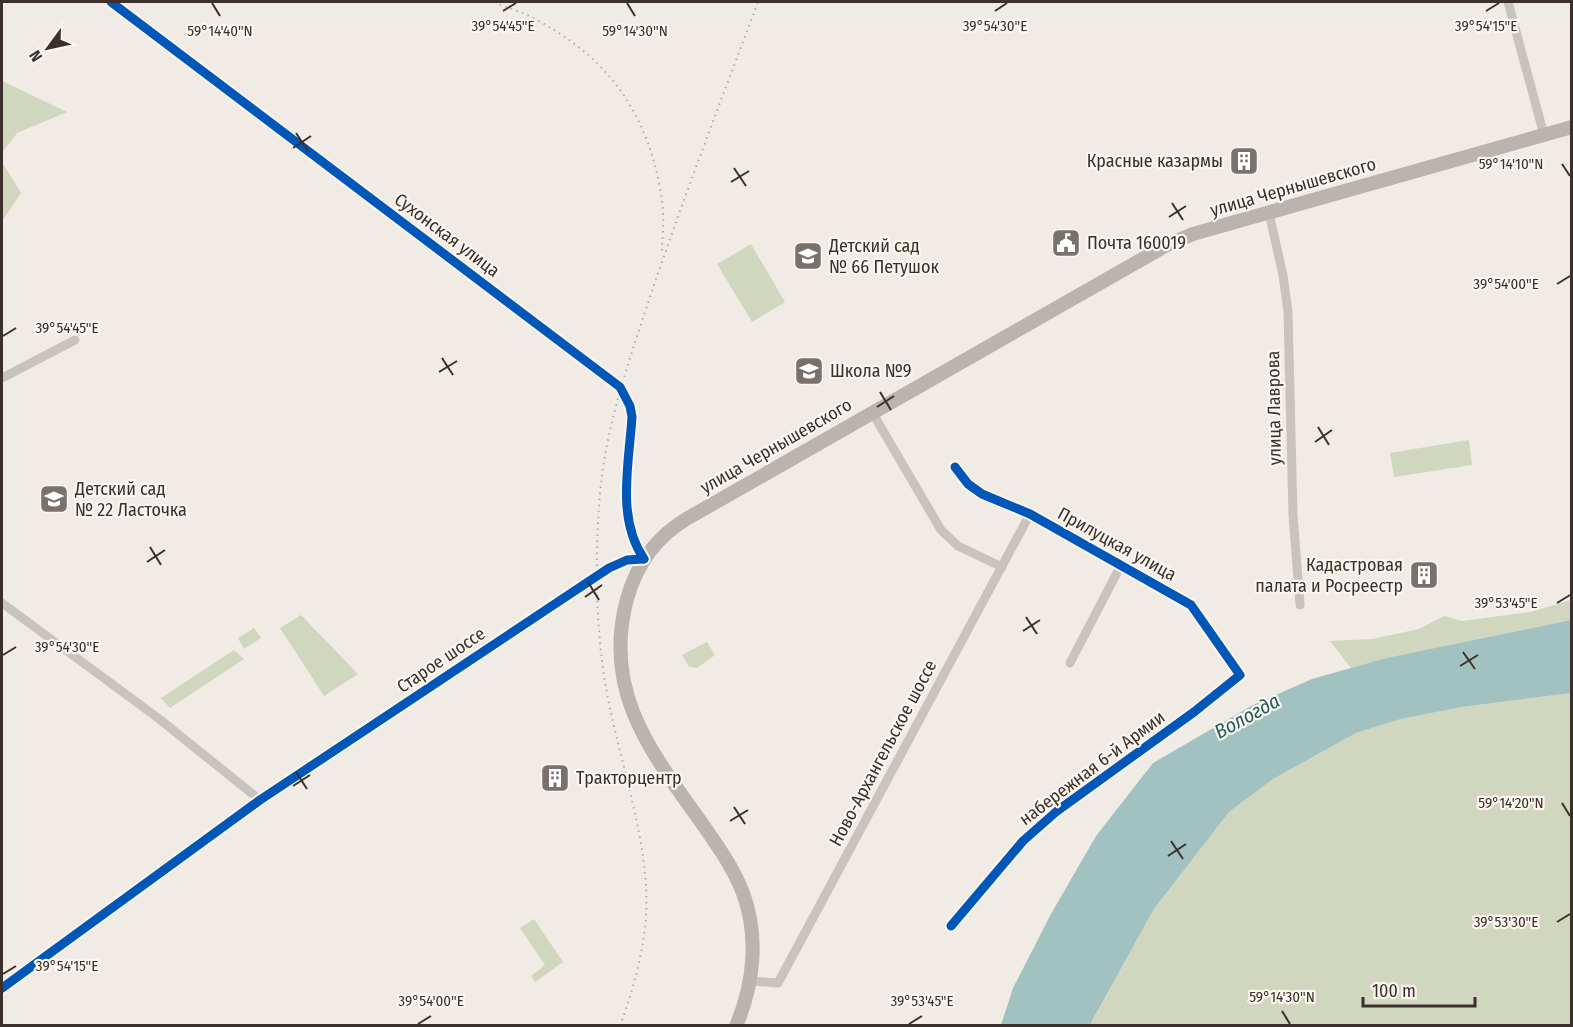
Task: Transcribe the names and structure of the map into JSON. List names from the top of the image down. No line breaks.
{"streets":{"main road":["улица Чернышевского"],"street":["Сухонская улица","улица Лаврова","Прилуцкая улица","Старое шоссе","Ново-Архангельское шоссе","набережная 6-й Армии"]},"crossings":[["улица Чернышевского","Сухонская улица"],["улица Чернышевского","улица Лаврова"],["улица Чернышевского","Старое шоссе"],["улица Чернышевского","Ново-Архангельское шоссе"],["Сухонская улица","Старое шоссе"],["Прилуцкая улица","Ново-Архангельское шоссе"],["Прилуцкая улица","набережная 6-й Армии"]],"water":["Вологда"],"places":{"building":["Красные казармы","Кадастровая палата и Росреестр","Тракторцентр"],"public building":["Почта 160019"],"school or university":["Детский сад № 66 Петушок","Школа №9","Детский сад № 22 Ласточка"]},"scale_bar":"100 m","north":"bottom left","coordinates":["39°54'45\"E","39°54'30\"E","39°54'15\"E","59°14'30\"N","59°14'40\"N","59°14'10\"N","39°54'00\"E","39°53'45\"E","59°14'20\"N","39°53'30\"E"]}
